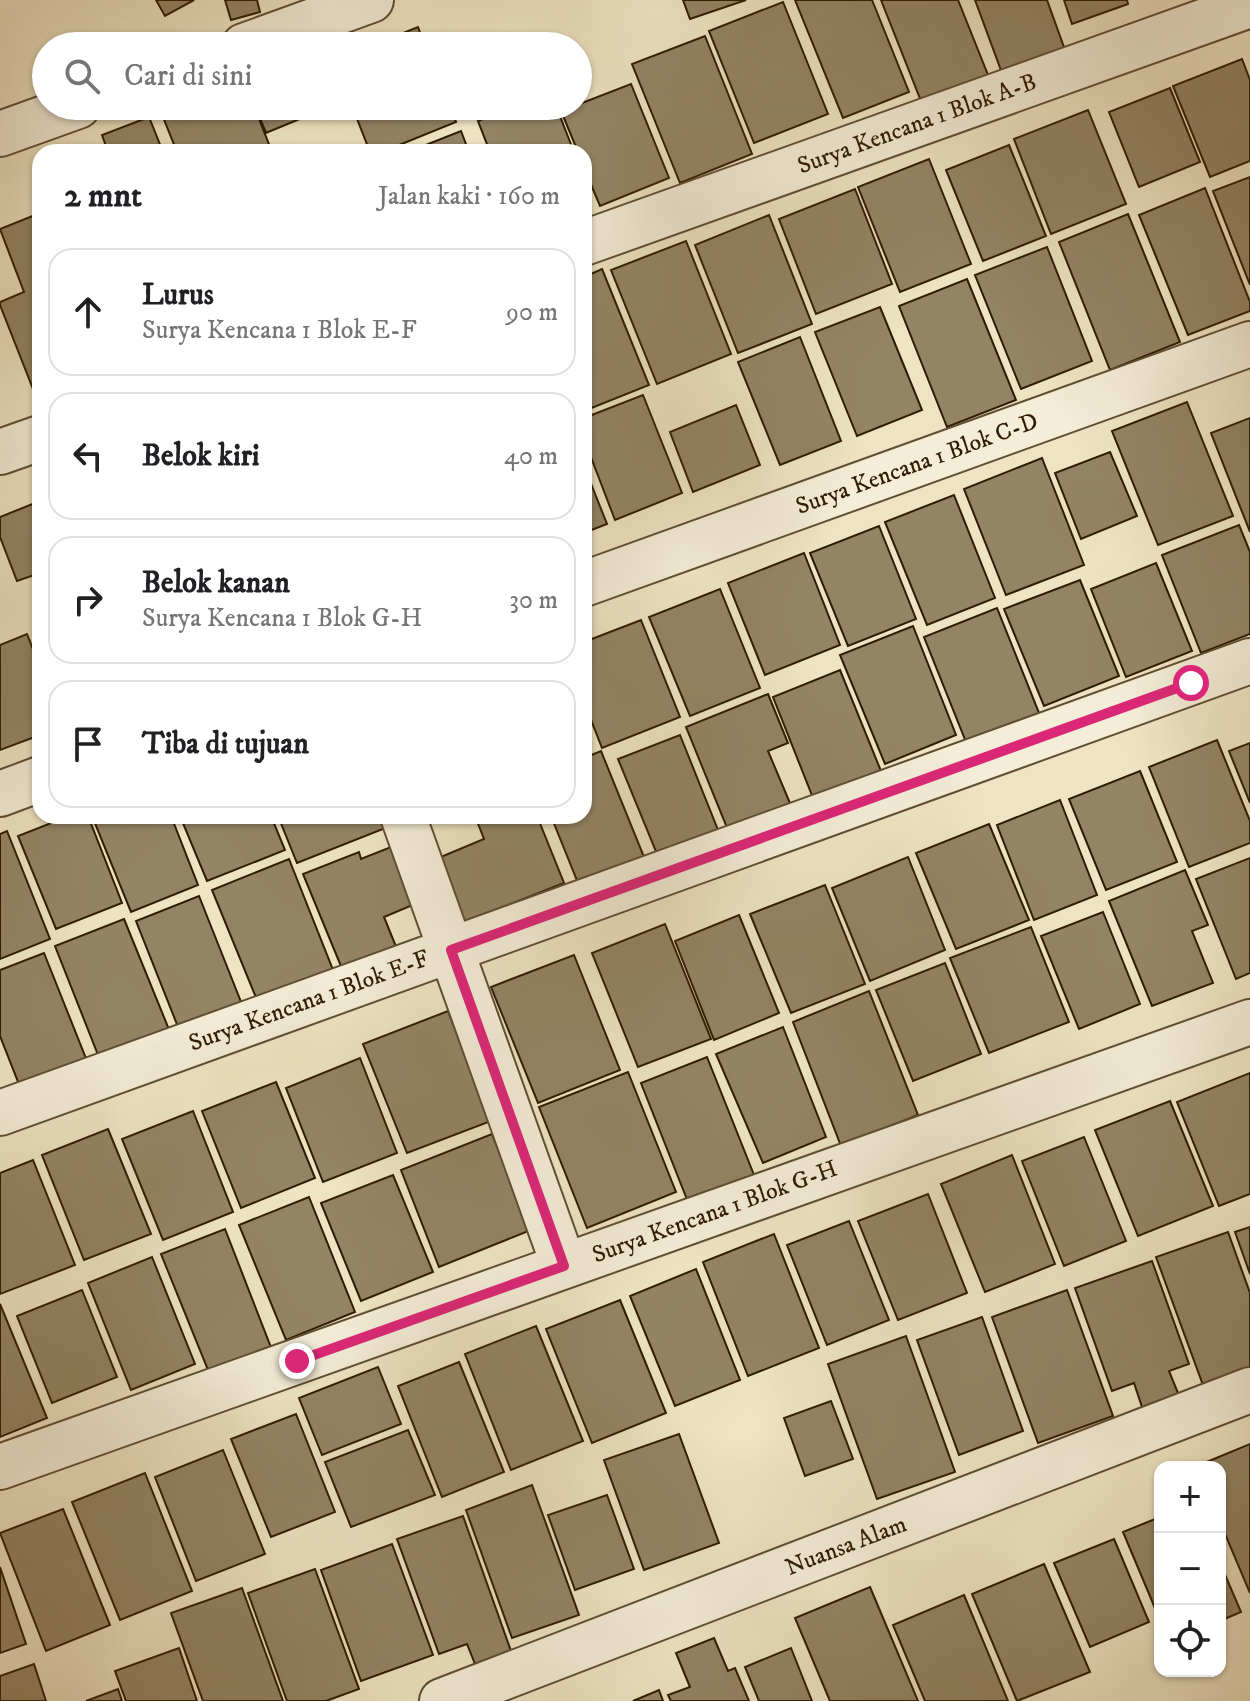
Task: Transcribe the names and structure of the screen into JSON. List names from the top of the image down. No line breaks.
{"streets":{"street":["Surya Kencana 1 Blok A-B","Surya Kencana 1 Blok C-D","Surya Kencana 1 Blok E-F","Surya Kencana 1 Blok G-H","Nuansa Alam"]},"page":{"search":"Cari di sini","heading":["2 mnt","Jalan kaki · 160 m"],"list":[["Lurus","Surya Kencana 1 Blok E-F","90 m"],["Belok kiri","40 m"],["Belok kanan","Surya Kencana 1 Blok G-H","30 m"],"Tiba di tujuan"],"map_buttons":["+","−"]}}
